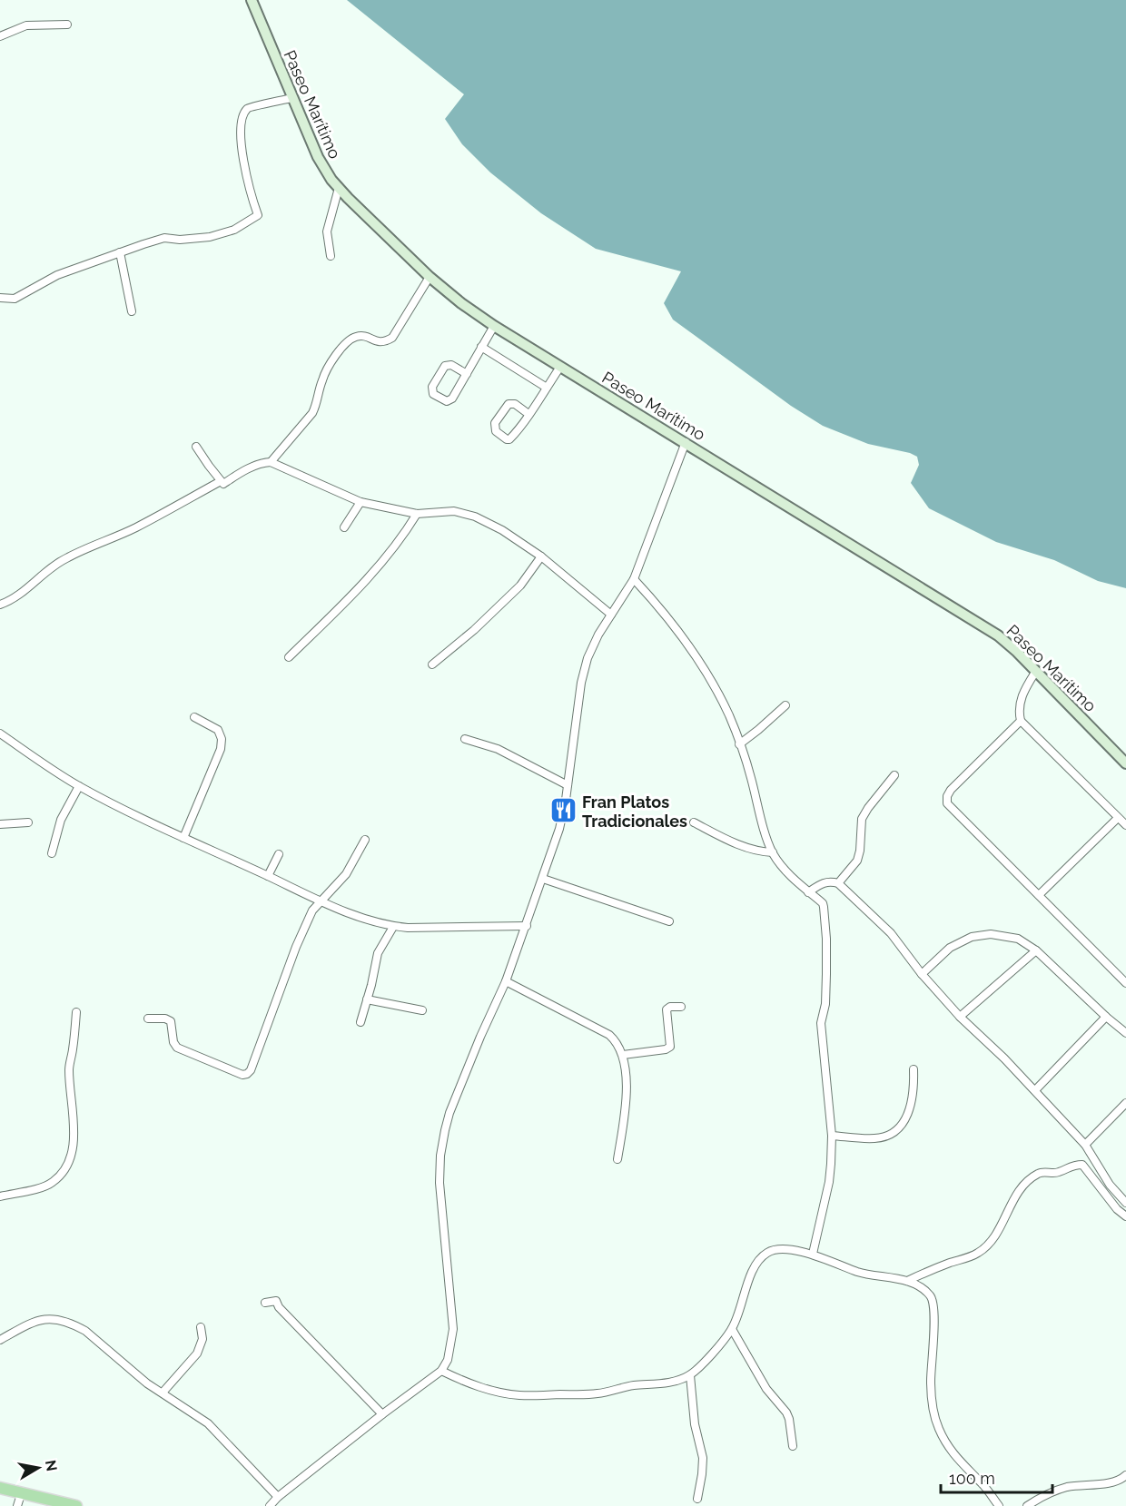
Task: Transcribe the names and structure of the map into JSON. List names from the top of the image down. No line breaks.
{"streets":{"main road":["Paseo Marítimo"]},"places":{"restaurant":["Fran Platos Tradicionales"]},"scale_bar":"100 m","north":"right"}
